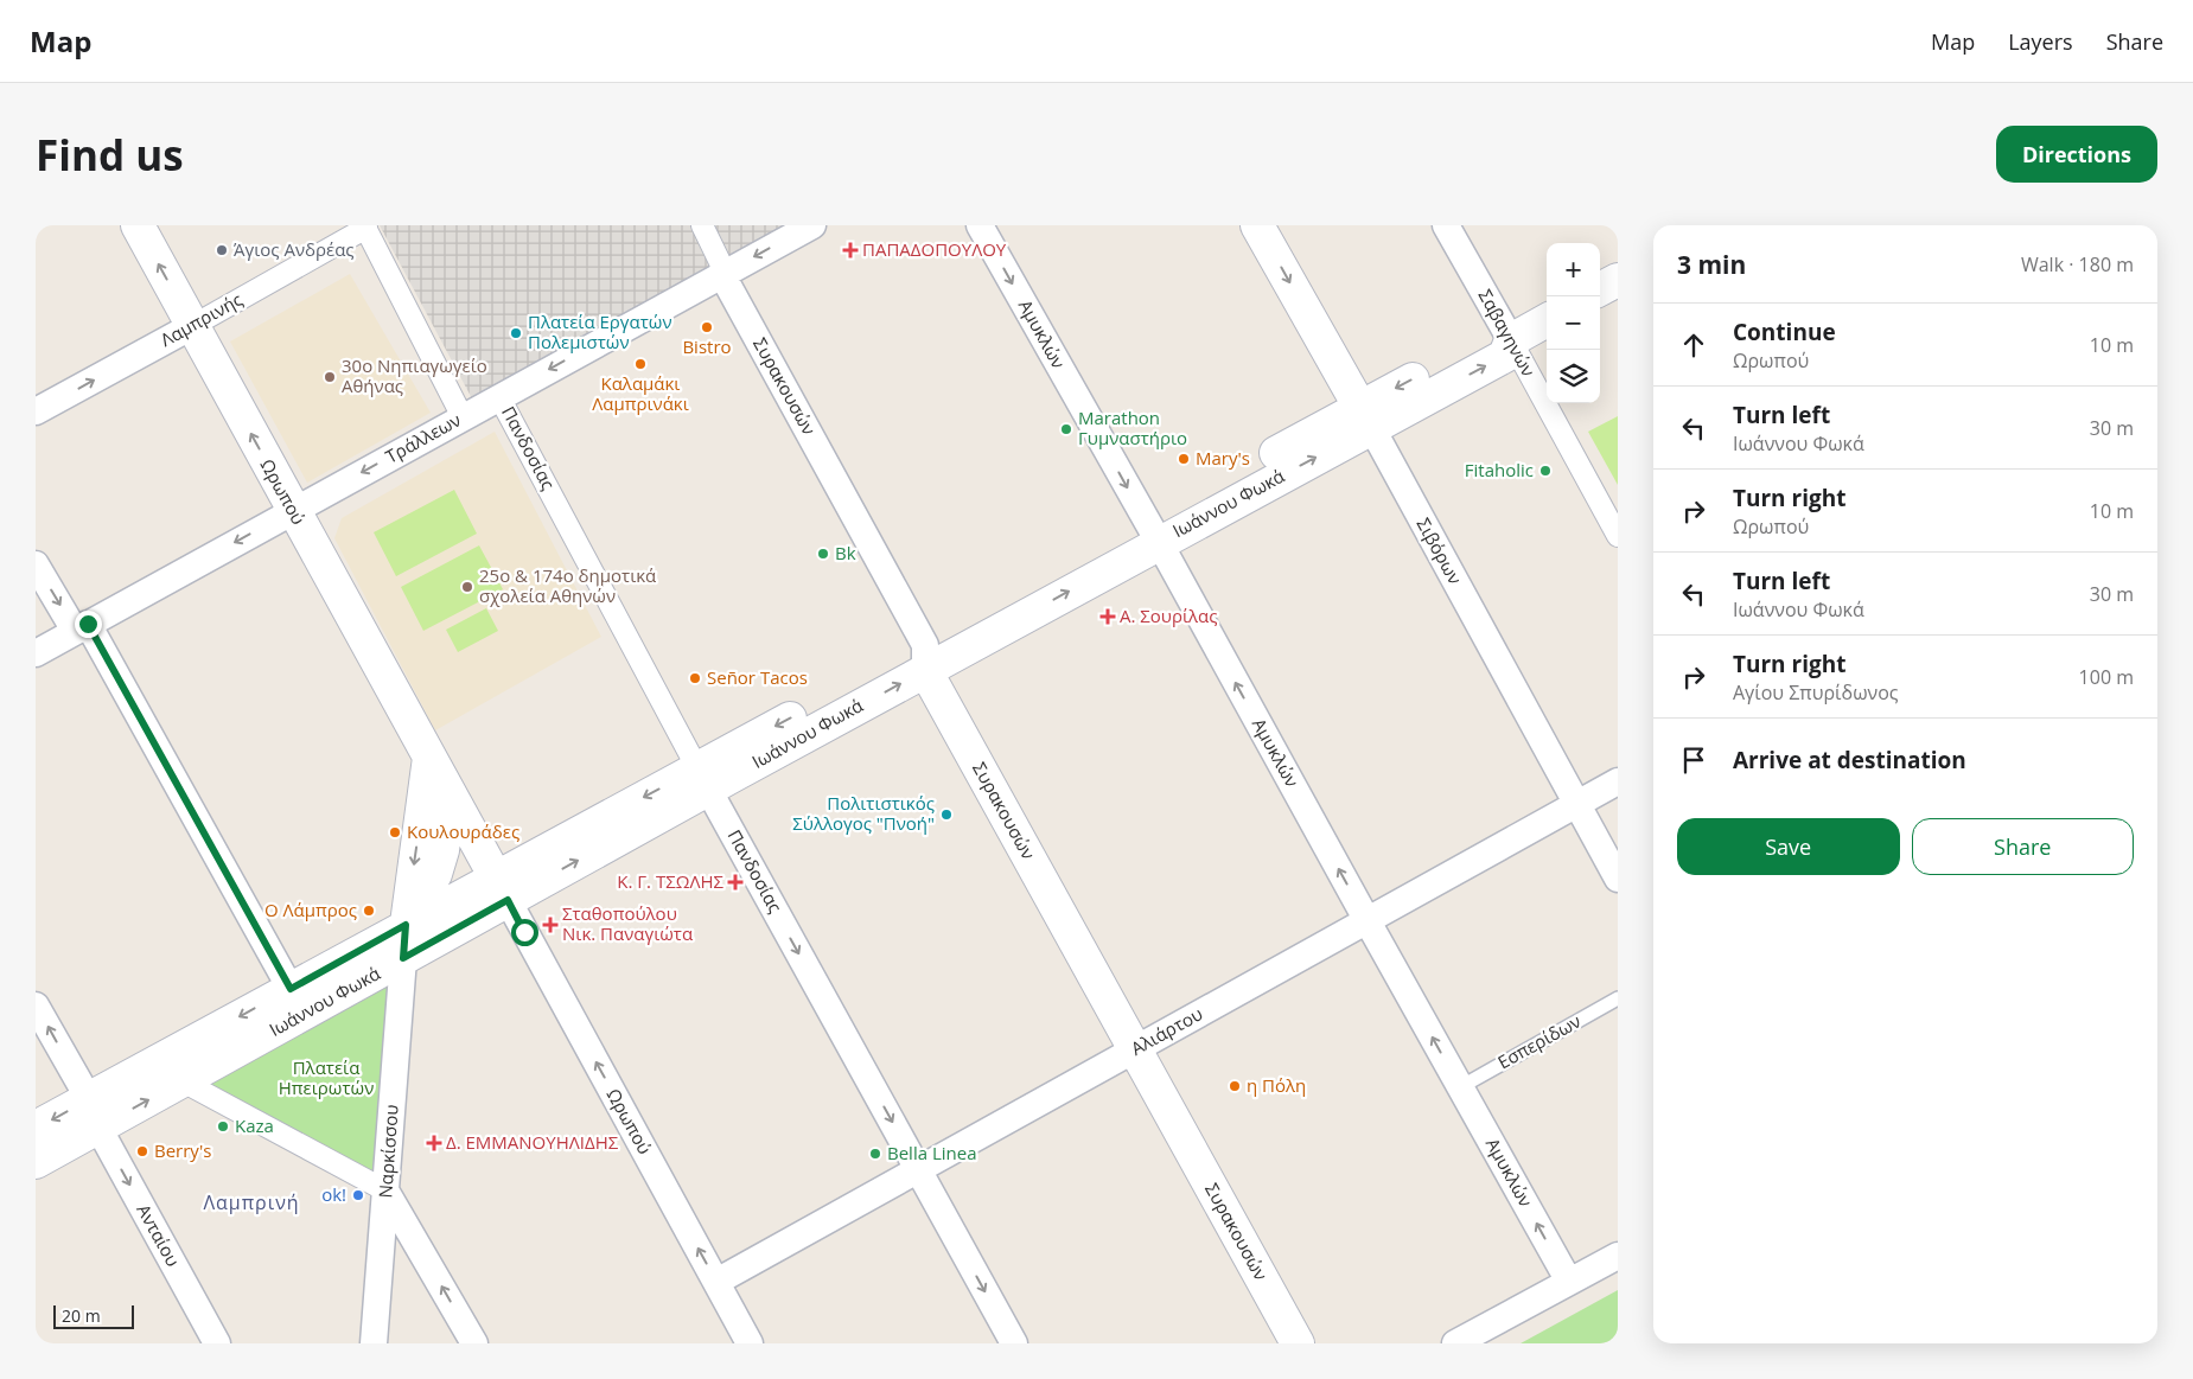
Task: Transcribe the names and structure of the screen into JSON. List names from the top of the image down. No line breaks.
{"streets":{"street":["Λαμπρινής","Σαβαγηνών","Αμυκλών","Συρακουσών","Τράλλεων","Πανδοσίας","Ωρωπού","Ιωάννου Φωκά","Σιβόρων","Αλιάρτου","Ναρκίσσου","Ανταίου"],"lane":["Εσπερίδων"]},"crossings":[["Λαμπρινής","Ωρωπού"],["Σαβαγηνών","Ιωάννου Φωκά"],["Αμυκλών","Ιωάννου Φωκά"],["Αμυκλών","Αλιάρτου"],["Αμυκλών","Εσπερίδων"],["Συρακουσών","Τράλλεων"],["Συρακουσών","Ιωάννου Φωκά"],["Συρακουσών","Αλιάρτου"],["Τράλλεων","Πανδοσίας"],["Τράλλεων","Ωρωπού"],["Πανδοσίας","Ιωάννου Φωκά"],["Πανδοσίας","Αλιάρτου"],["Ωρωπού","Ιωάννου Φωκά"],["Ωρωπού","Αλιάρτου"],["Ιωάννου Φωκά","Σιβόρων"],["Ιωάννου Φωκά","Ναρκίσσου"],["Ιωάννου Φωκά","Ανταίου"],["Σιβόρων","Αλιάρτου"]],"one_way":["Λαμπρινής","Τράλλεων","Πανδοσίας"],"districts":["Λαμπρινή"],"parks":["Πλατεία Ηπειρωτών"],"places":{"other":["Άγιος Ανδρέας","Bistro","Πλατεία Εργατών Πολεμιστών","Καλαμάκι Λαμπρινάκι","30ο Νηπιαγωγείο Αθήνας","Marathon Γυμναστήριο","Mary's","Fitaholic","Bk","25ο & 174ο δημοτικά σχολεία Αθηνών","Señor Tacos","Πολιτιστικός Σύλλογος \"Πνοή\"","Κουλουράδες","Ο Λάμπρος","η Πόλη","Kaza","Berry's","Bella Linea","ok!"],"health":["ΠΑΠΑΔΟΠΟΥΛΟΥ","Α. Σουρίλας","Κ. Γ. ΤΣΩΛΗΣ","Σταθοπούλου Νικ. Παναγιώτα","Δ. ΕΜΜΑΝΟΥΗΛΙΔΗΣ"]},"scale_bar":"20 m","page":{"header":"Map","nav":["Map","Layers","Share"],"buttons":["Directions",["Save","Share"]],"title":"Find us","heading":["3 min","Walk · 180 m"],"map_buttons":["+","−"],"list":[["Continue","Ωρωπού","10 m"],["Turn left","Ιωάννου Φωκά","30 m"],["Turn right","Ωρωπού","10 m"],["Turn left","Ιωάννου Φωκά","30 m"],["Turn right","Αγίου Σπυρίδωνος","100 m"],"Arrive at destination"],"scale":"20 m"}}
